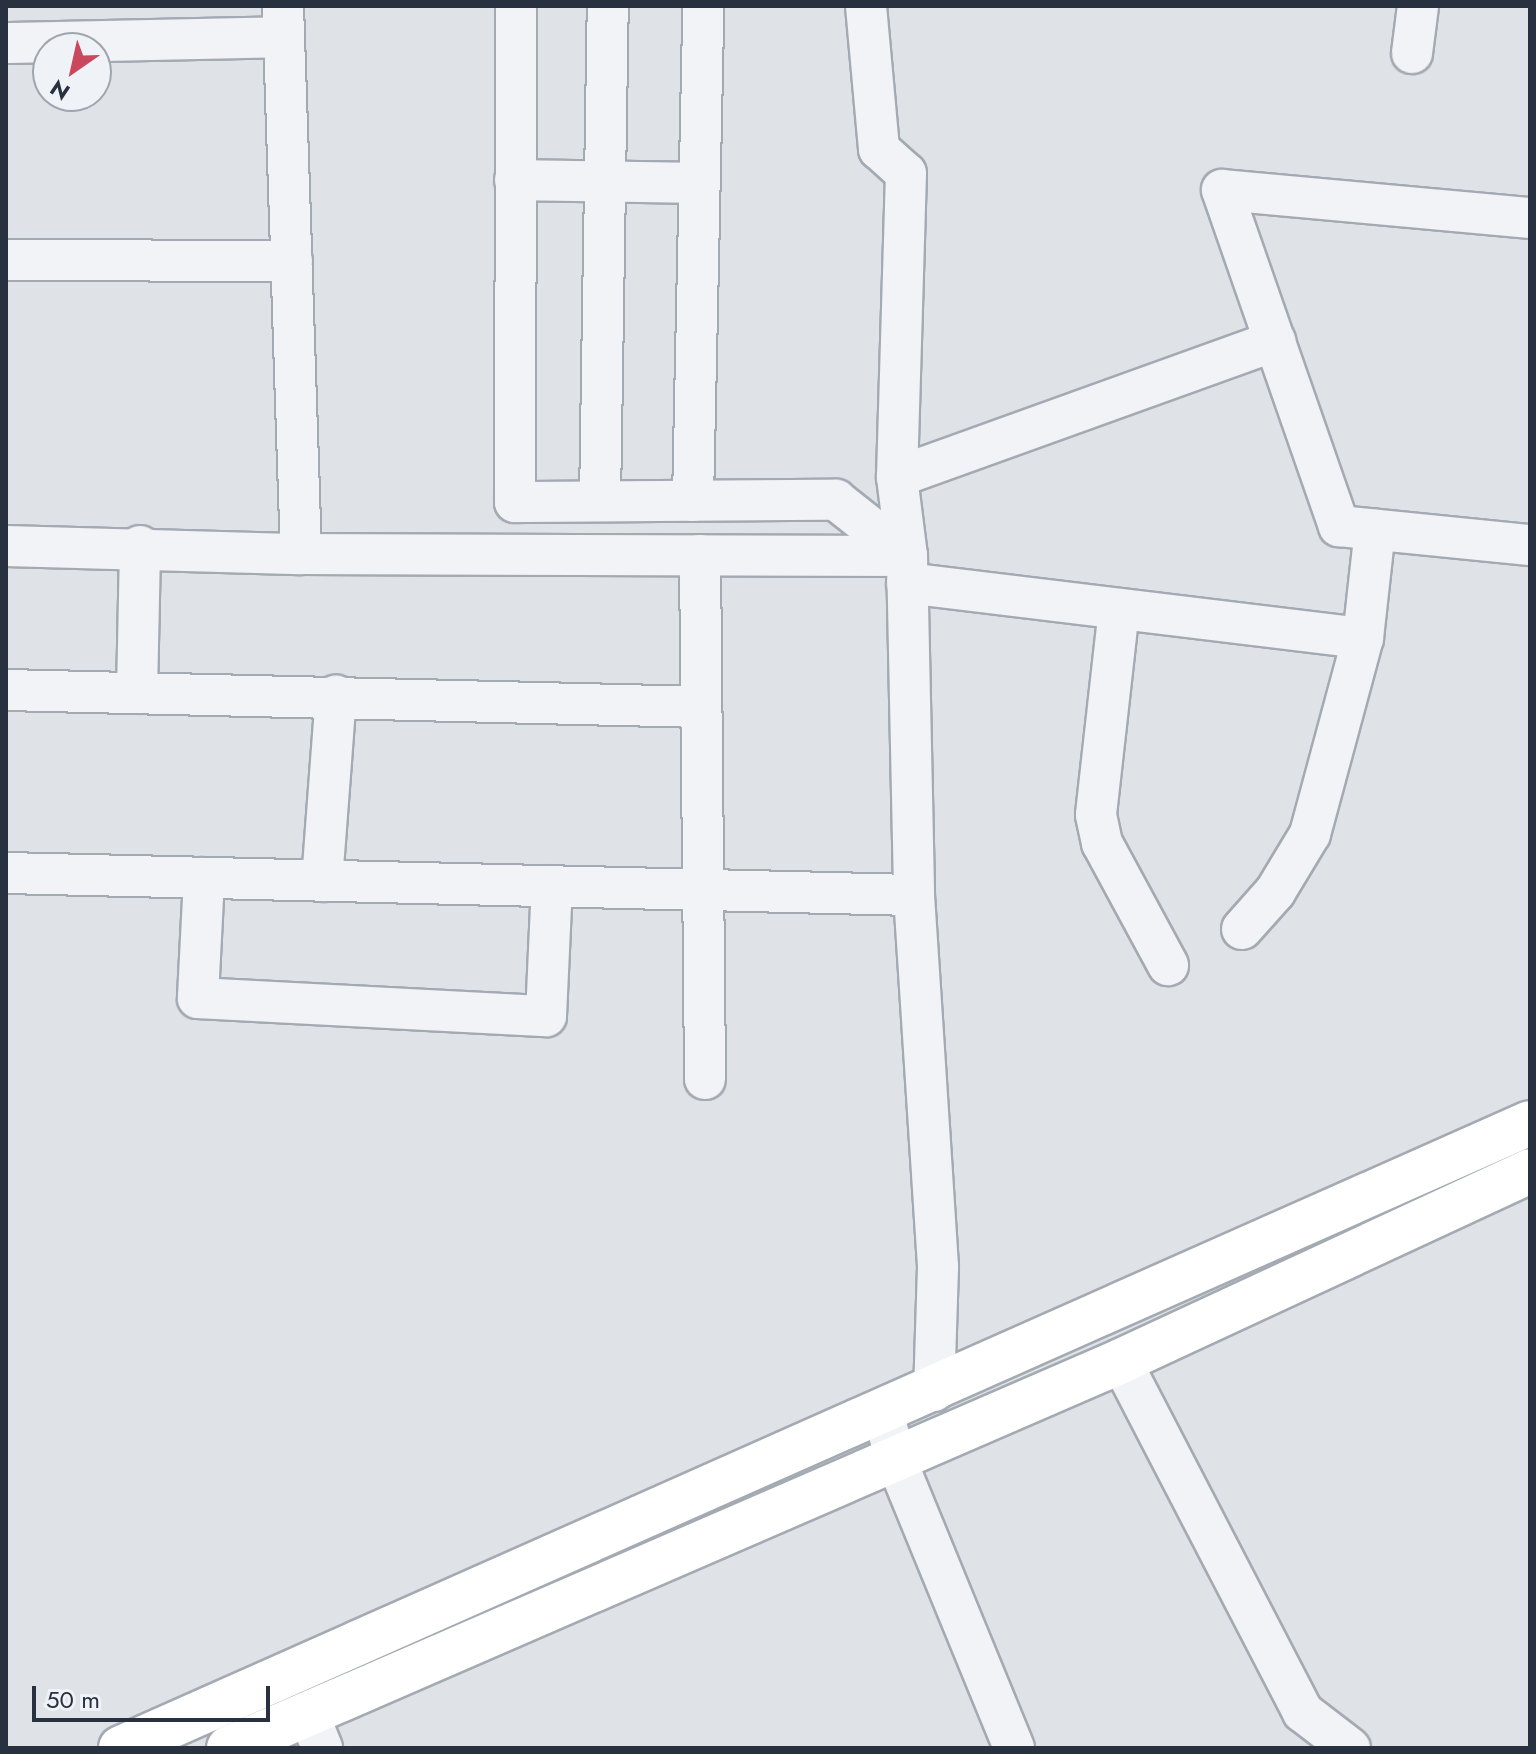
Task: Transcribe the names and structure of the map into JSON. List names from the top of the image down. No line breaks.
{"scale_bar":"50 m","north":"bottom left"}
